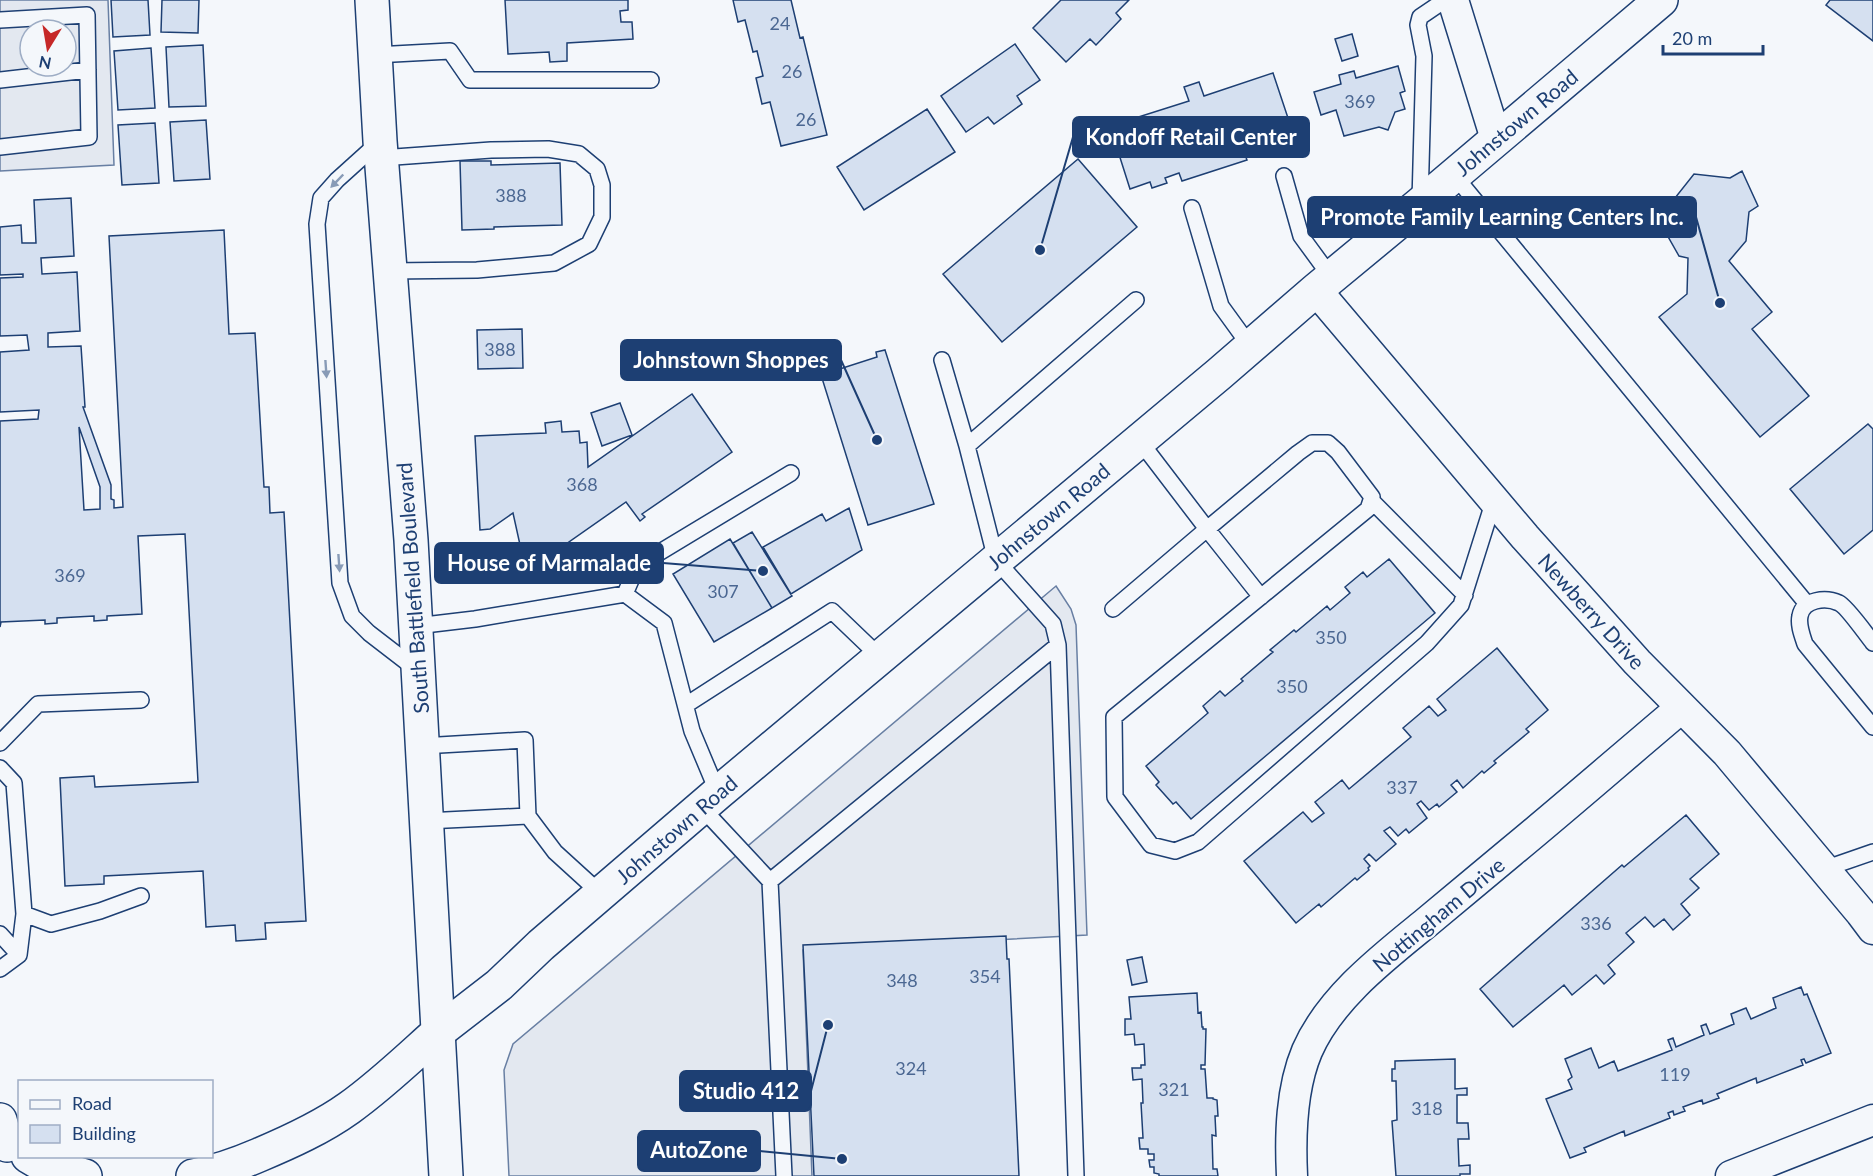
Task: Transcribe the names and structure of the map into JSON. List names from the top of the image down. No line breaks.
{"streets":{"main road":["Johnstown Road","South Battlefield Boulevard"],"street":["Newberry Drive","Nottingham Drive"]},"crossings":[["Johnstown Road","South Battlefield Boulevard"],["Johnstown Road","Newberry Drive"],["Newberry Drive","Nottingham Drive"]],"places":["Kondoff Retail Center","Promote Family Learning Centers Inc.","Johnstown Shoppes","House of Marmalade","Studio 412","AutoZone"],"house_numbers":["24","26","369","26","388","388","368","369","307","350","350","337","336","354","348","324","119","321","318"],"legend":["Road","Building"],"scale_bar":"20 m","north":"bottom"}
